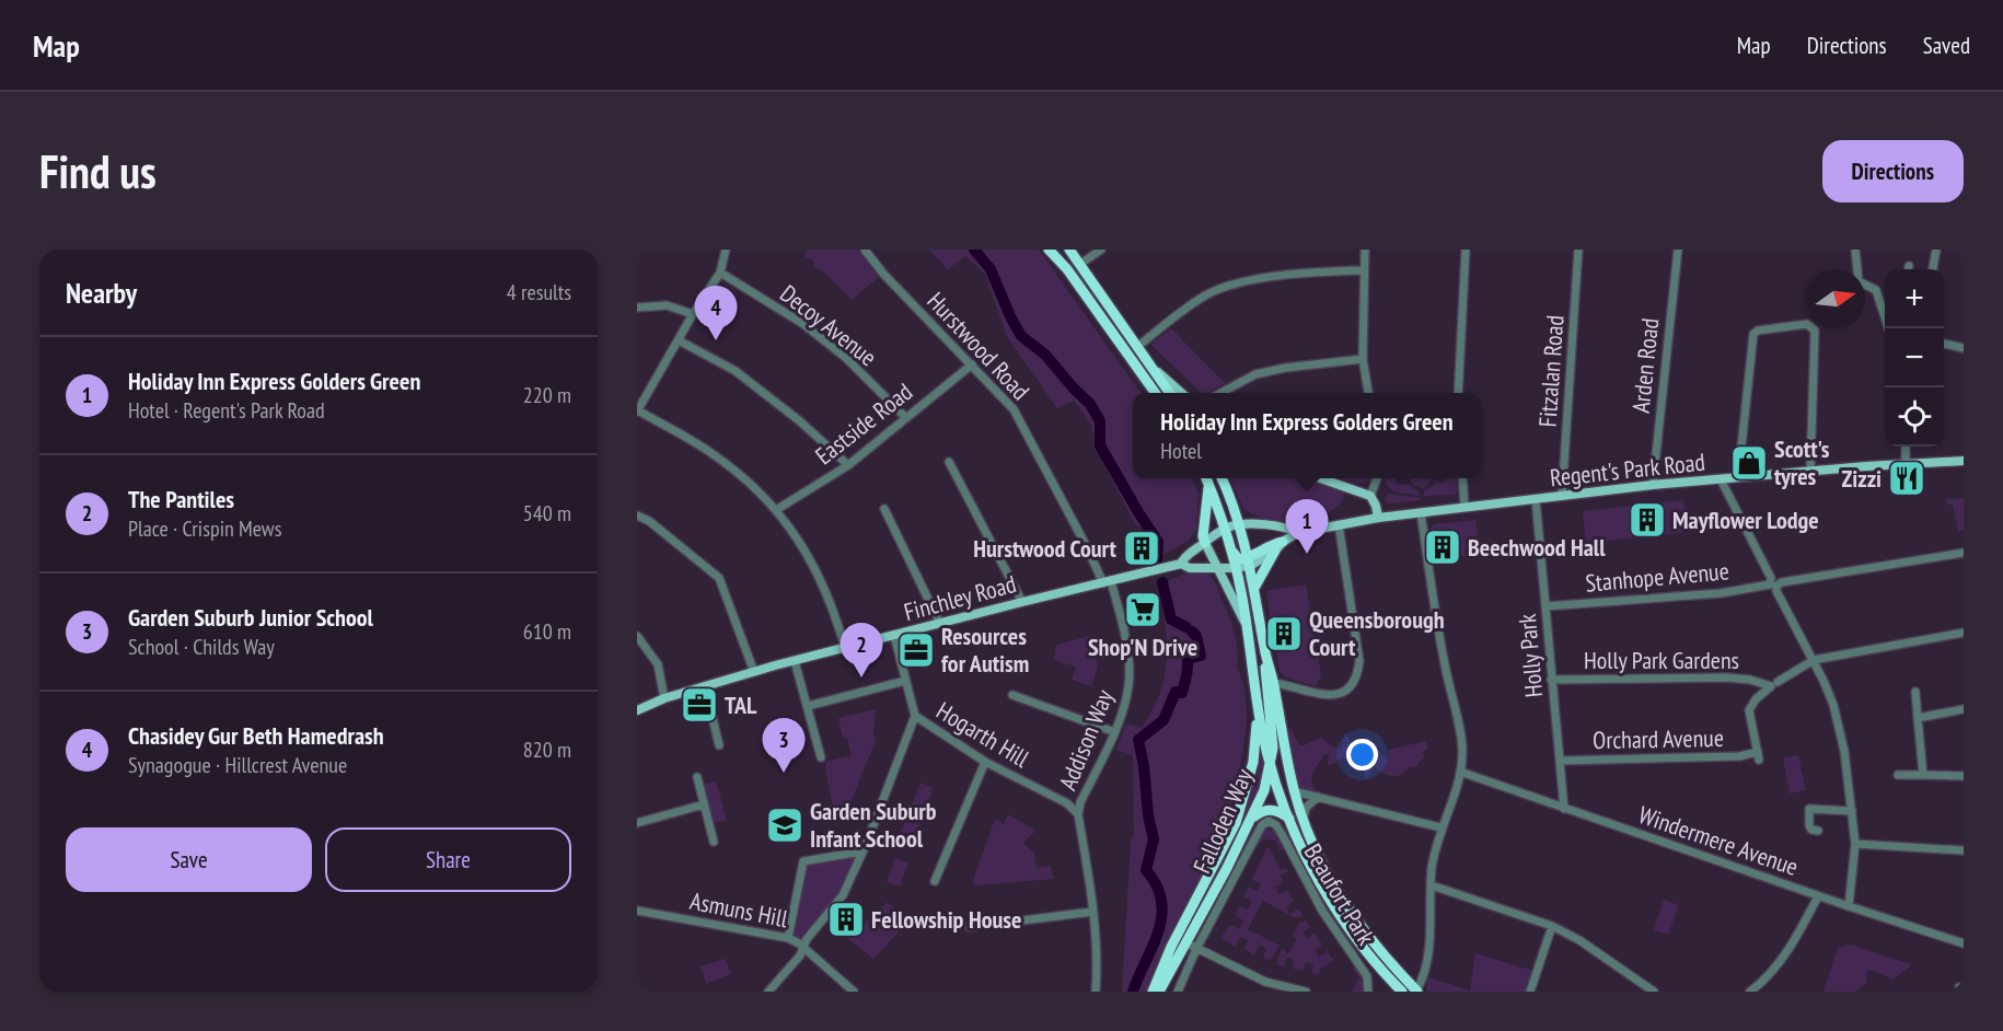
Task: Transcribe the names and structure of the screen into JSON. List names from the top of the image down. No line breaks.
{"streets":{"highway":["Falloden Way"],"main road":["Regent's Park Road","Finchley Road"],"street":["Decoy Avenue","Hurstwood Road","Arden Road","Fitzalan Road","Eastside Road","Stanhope Avenue","Holly Park","Holly Park Gardens","Hogarth Hill","Orchard Avenue","Addison Way","Windermere Avenue","Beaufort Park","Asmuns Hill"]},"crossings":[["Decoy Avenue","Eastside Road"],["Hurstwood Road","Eastside Road"],["Hurstwood Road","Finchley Road"],["Hurstwood Road","Addison Way"],["Arden Road","Regent's Park Road"],["Fitzalan Road","Regent's Park Road"],["Regent's Park Road","Finchley Road"],["Regent's Park Road","Holly Park"],["Stanhope Avenue","Holly Park"],["Finchley Road","Addison Way"],["Holly Park","Holly Park Gardens"],["Holly Park","Orchard Avenue"],["Holly Park","Windermere Avenue"],["Holly Park Gardens","Orchard Avenue"],["Hogarth Hill","Addison Way"],["Falloden Way","Beaufort Park"]],"places":{"shop":["Scott's tyres"],"restaurant":["Zizzi"],"building":["Mayflower Lodge","Beechwood Hall","Hurstwood Court","Queensborough Court","Fellowship House"],"supermarket":["Shop'N Drive"],"office":["Resources for Autism","TAL"],"school or university":["Garden Suburb Infant School"]},"north":"right","page":{"header":"Map","nav":["Map","Directions","Saved"],"buttons":["Directions",["Save","Share"]],"title":"Find us","heading":["Nearby","4 results"],"map_buttons":["+","−"],"pins":["4","1","2","3"],"list":[{"mark":"1","name":"Holiday Inn Express Golders Green","note":"Hotel · Regent's Park Road","value":"220 m"},{"mark":"2","name":"The Pantiles","note":"Place · Crispin Mews","value":"540 m"},{"mark":"3","name":"Garden Suburb Junior School","note":"School · Childs Way","value":"610 m"},{"mark":"4","name":"Chasidey Gur Beth Hamedrash","note":"Synagogue · Hillcrest Avenue","value":"820 m"}],"popup":["Holiday Inn Express Golders Green","Hotel"]}}
